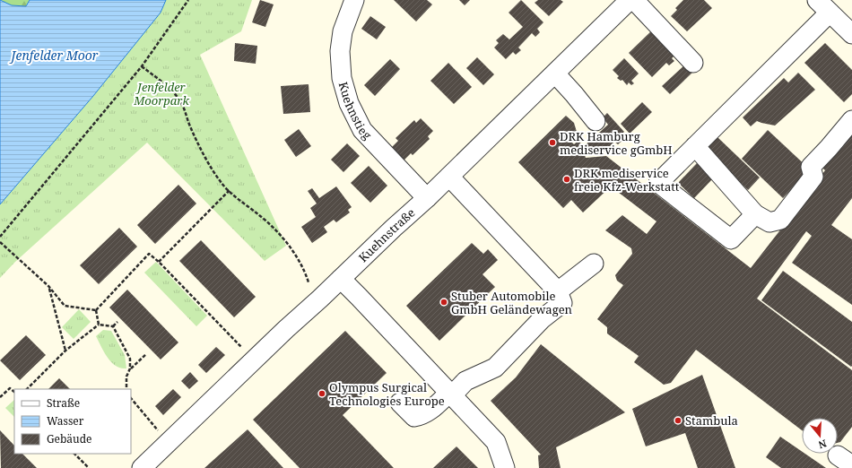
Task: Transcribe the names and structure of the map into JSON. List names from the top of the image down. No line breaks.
{"streets":{"street":["Kuehnstieg","Kuehnstraße"]},"crossings":[["Kuehnstieg","Kuehnstraße"]],"water":["Jenfelder Moor"],"parks":["Jenfelder Moorpark"],"places":["DRK Hamburg mediservice gGmbH","DRK mediservice freie Kfz-Werkstatt","Stuber Automobile GmbH Geländewagen","Olympus Surgical Technologies Europe","Stambula"],"legend":["Straße","Wasser","Gebäude"],"north":"bottom"}
